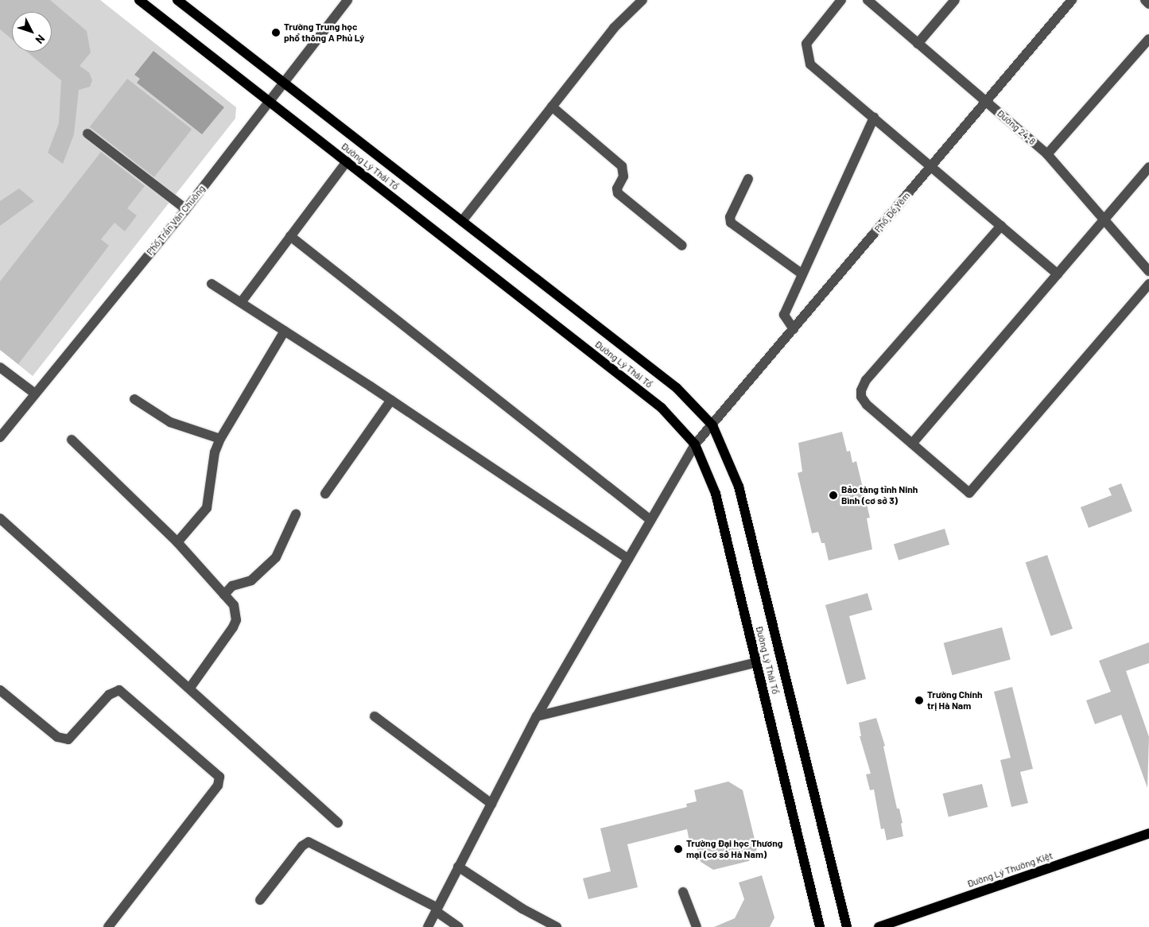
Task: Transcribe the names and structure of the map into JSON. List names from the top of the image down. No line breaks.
{"streets":{"main road":["Đường Lý Thái Tổ","Đường Lý Thường Kiệt"],"street":["Đường 24-8","Phố Đề Yêm","Phố Trần Văn Chuông"]},"crossings":[["Đường 24-8","Phố Đề Yêm"],["Đường Lý Thái Tổ","Phố Đề Yêm"],["Đường Lý Thái Tổ","Phố Trần Văn Chuông"]],"places":["Trường Trung học phổ thông A Phủ Lý","Bảo tàng tỉnh Ninh Bình (cơ sở 3)","Trường Chính trị Hà Nam","Trường Đại học Thương mại (cơ sở Hà Nam)"],"north":"bottom right"}
